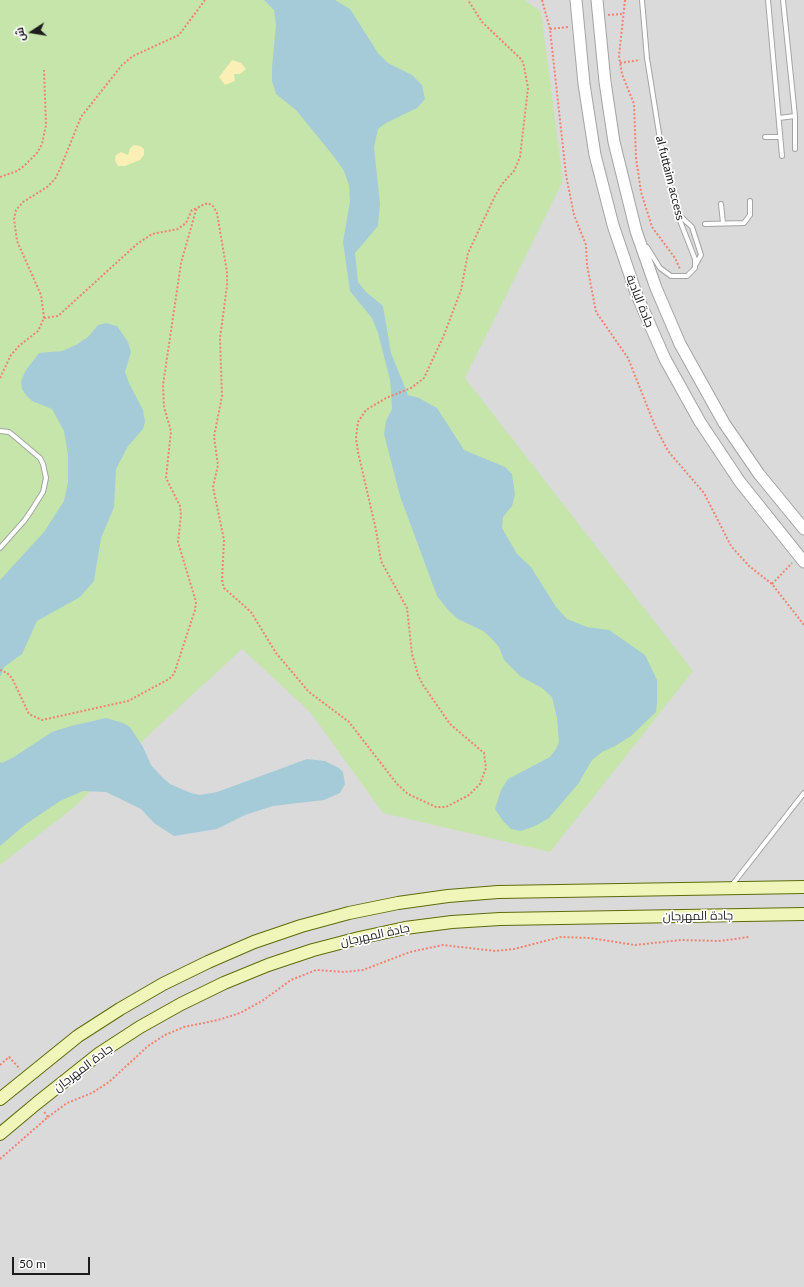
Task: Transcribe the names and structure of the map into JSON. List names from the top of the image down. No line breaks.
{"streets":{"main road":["جادة المهرجان"],"street":["جادة البادية"],"lane":["al futtaim access"]},"scale_bar":"50 m","north":"left"}
